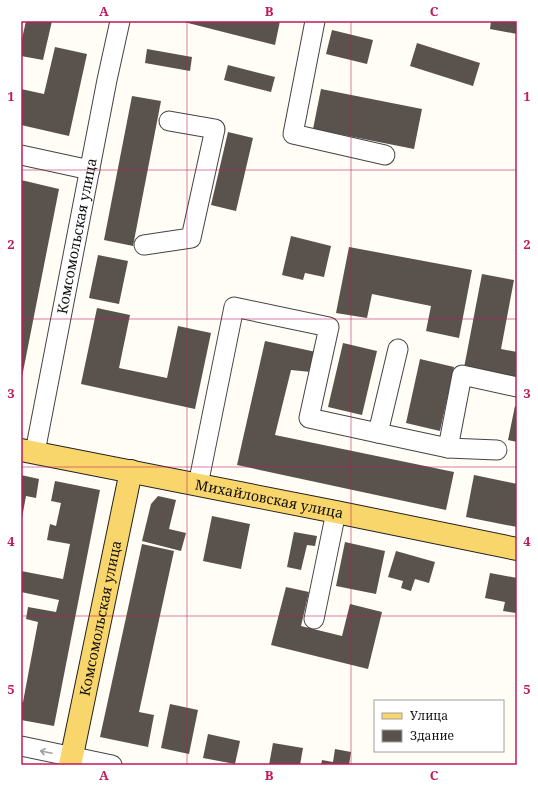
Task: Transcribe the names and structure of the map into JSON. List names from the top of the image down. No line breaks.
{"streets":{"main road":["Комсомольская улица","Михайловская улица"]},"crossings":[["Комсомольская улица","Михайловская улица"]],"legend":["Улица","Здание"],"grid":{"columns":["A","B","C"],"rows":["1","2","3","4","5"]}}
